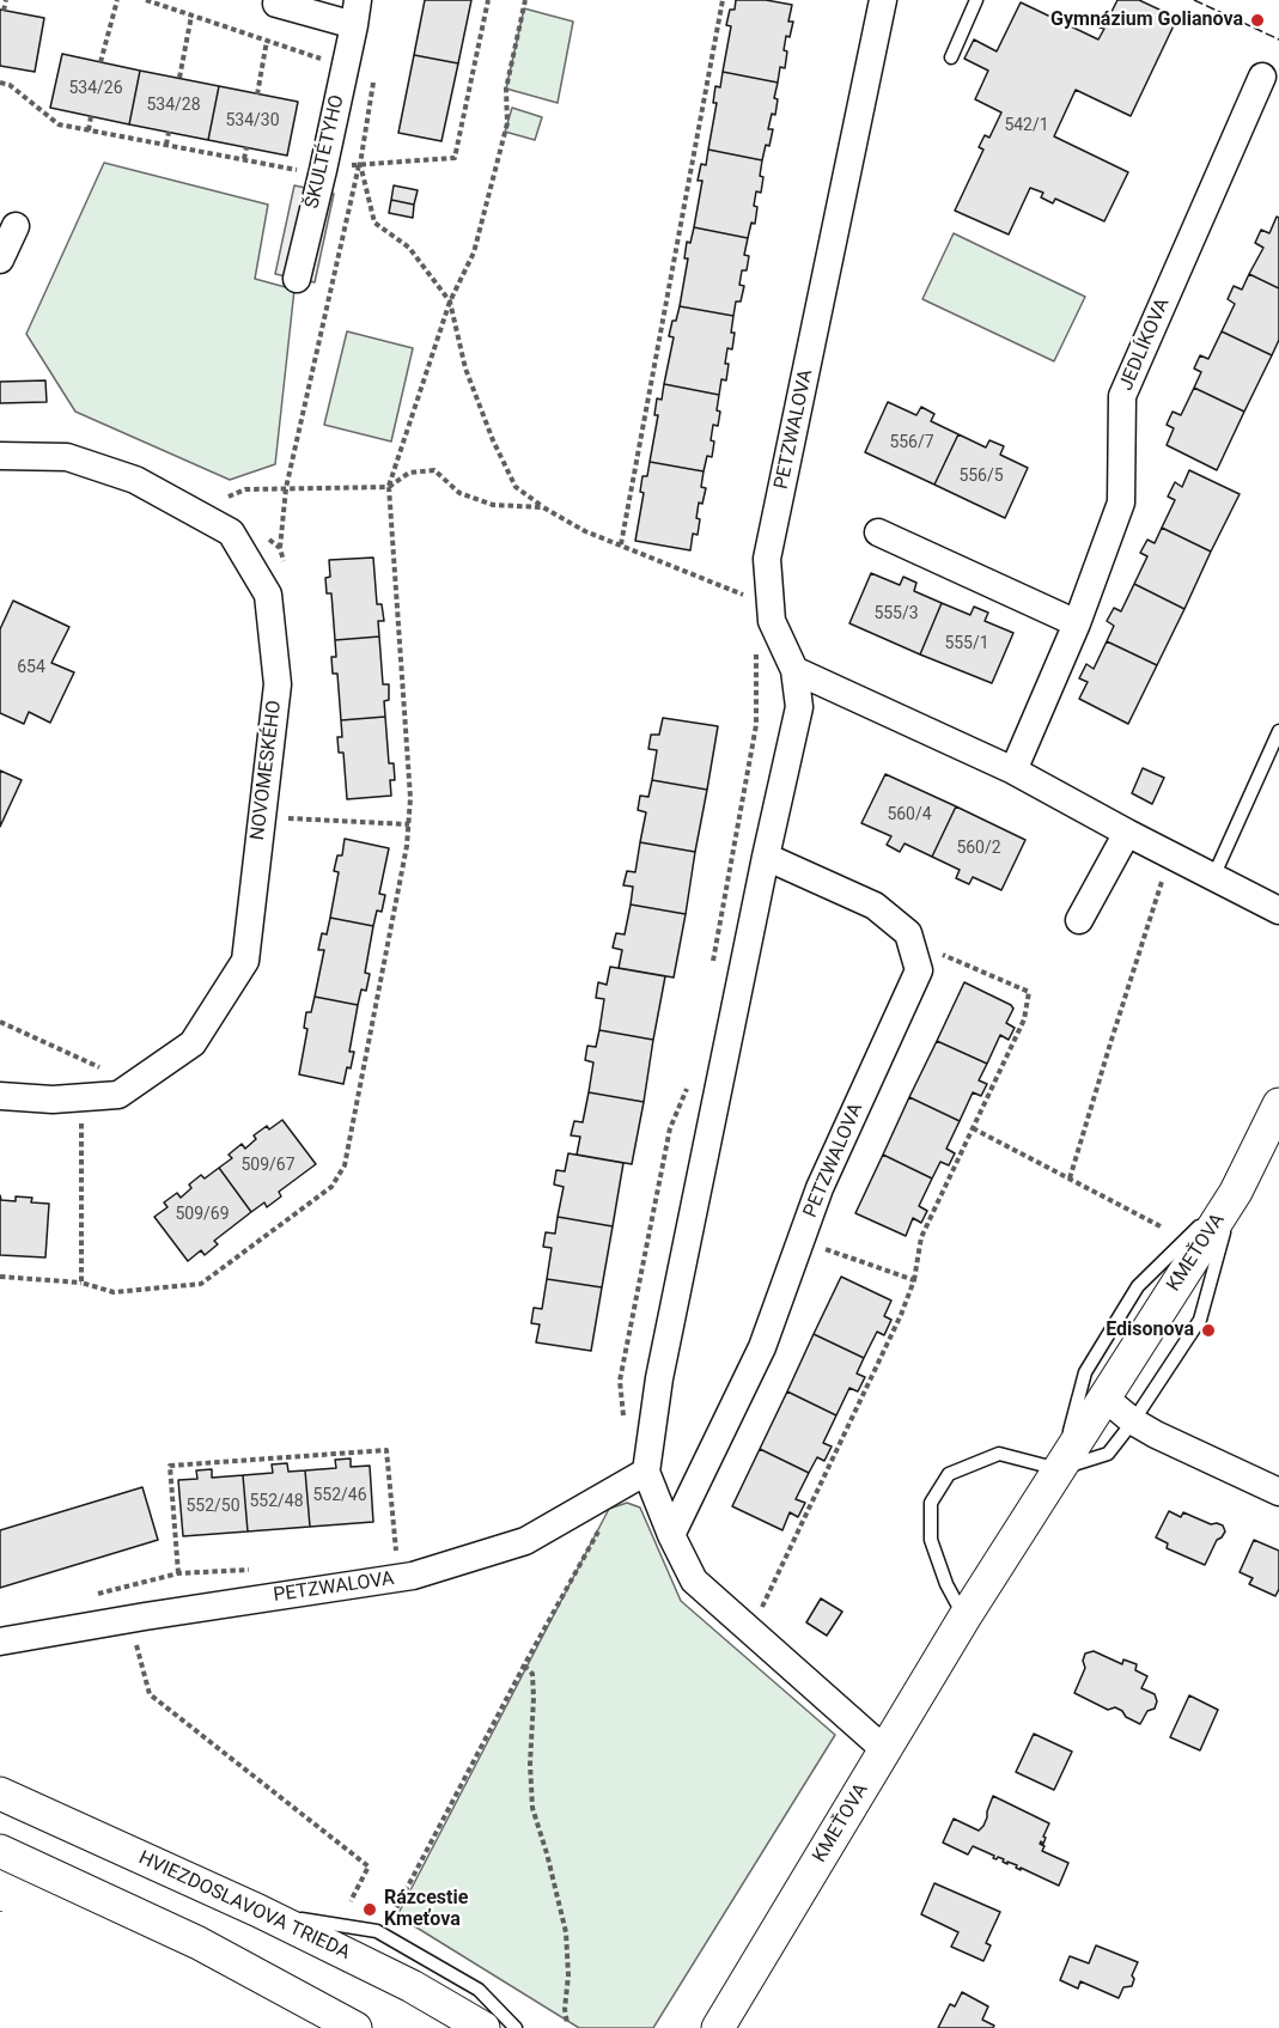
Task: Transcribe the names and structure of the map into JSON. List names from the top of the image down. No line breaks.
{"streets":{"street":["ŠKULTÉTYHO","JEDLÍKOVA","PETZWALOVA","NOVOMESKÉHO","KMEŤOVA","HVIEZDOSLAVOVA TRIEDA"]},"crossings":[["PETZWALOVA","KMEŤOVA"]],"places":["Gymnázium Golianova","Edisonova","Rázcestie Kmeťova"],"house_numbers":["534/26","534/28","534/30","542/1","556/7","556/5","555/3","555/1","654","560/4","560/2","509/67","509/69","552/46","552/48","552/50"]}
